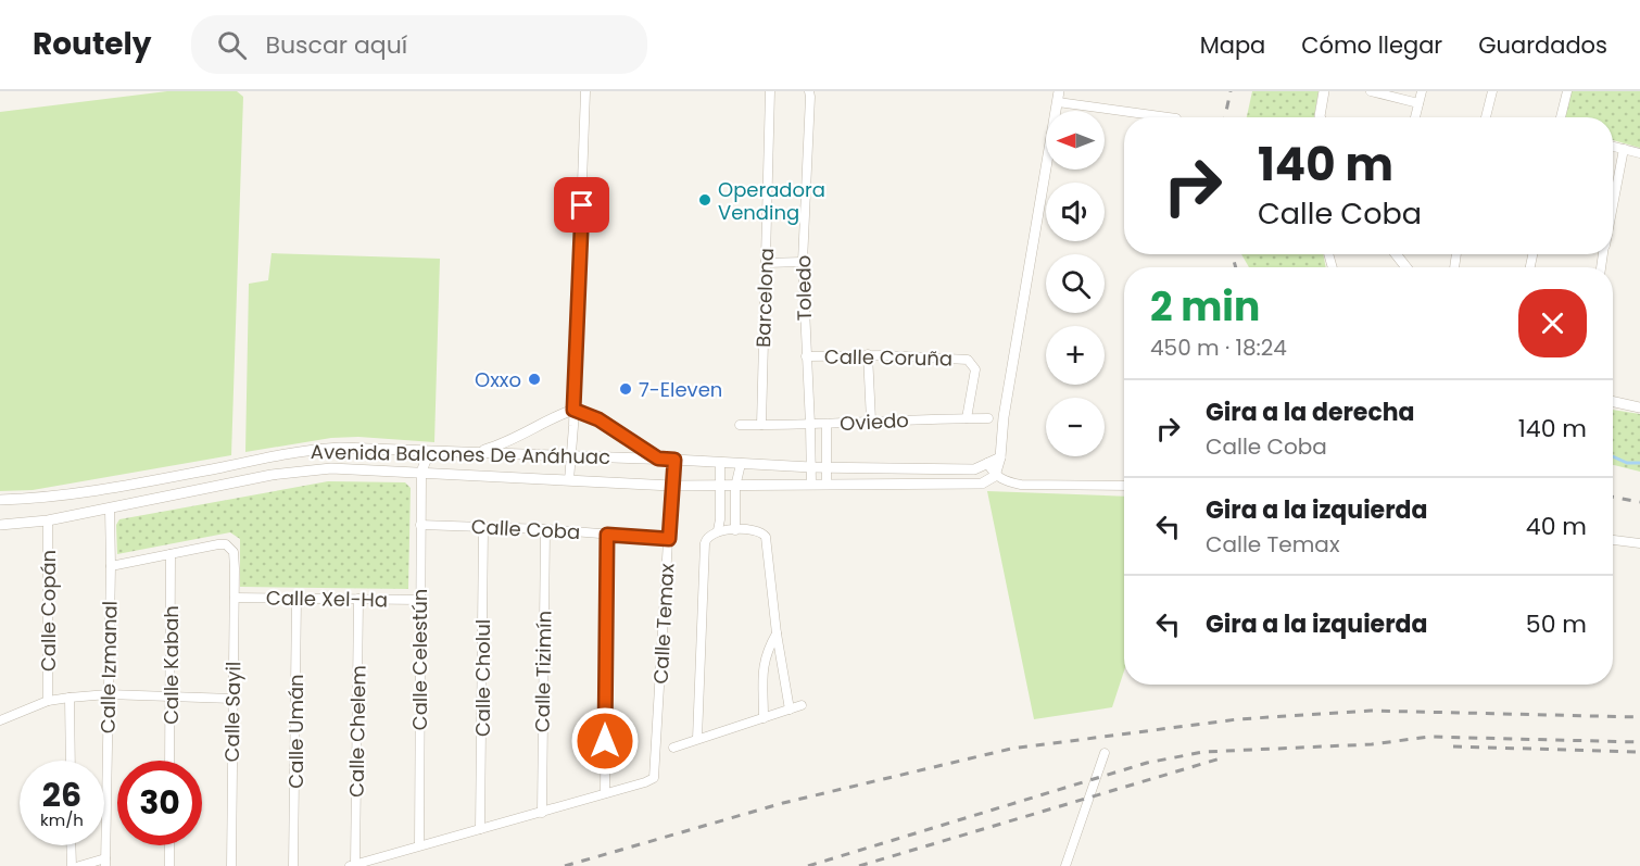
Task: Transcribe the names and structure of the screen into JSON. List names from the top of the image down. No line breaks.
{"streets":{"street":["Toledo","Barcelona","Calle Coruña","Oviedo","Avenida Balcones De Anáhuac","Calle Coba","Calle Xel-Ha","Calle Copán","Calle Temax","Calle Celestún","Calle Kabah","Calle Izmanal","Calle Tizimín","Calle Cholul","Calle Sayil","Calle Umán","Calle Chelem"]},"crossings":[["Toledo","Calle Coruña"],["Toledo","Oviedo"],["Toledo","Avenida Balcones De Anáhuac"],["Barcelona","Oviedo"],["Calle Coruña","Oviedo"],["Avenida Balcones De Anáhuac","Calle Copán"],["Avenida Balcones De Anáhuac","Calle Temax"],["Avenida Balcones De Anáhuac","Calle Celestún"],["Avenida Balcones De Anáhuac","Calle Izmanal"],["Calle Coba","Calle Temax"],["Calle Coba","Calle Celestún"],["Calle Coba","Calle Tizimín"],["Calle Coba","Calle Cholul"],["Calle Xel-Ha","Calle Celestún"],["Calle Xel-Ha","Calle Sayil"],["Calle Xel-Ha","Calle Umán"],["Calle Xel-Ha","Calle Chelem"],["Calle Kabah","Calle Sayil"]],"places":["Operadora Vending","Oxxo","7-Eleven"],"north":"left","page":{"header":"Routely","search":"Buscar aquí","nav":["Mapa","Cómo llegar","Guardados"],"map_buttons":["+","−"],"turn":["140 m","Calle Coba"],"heading":["2 min","450 m · 18:24"],"list":[{"name":"Gira a la derecha","note":"Calle Coba","value":"140 m"},{"name":"Gira a la izquierda","note":"Calle Temax","value":"40 m"},{"name":"Gira a la izquierda","value":"50 m"}],"speed":"26 km/h","limit":"30"}}
